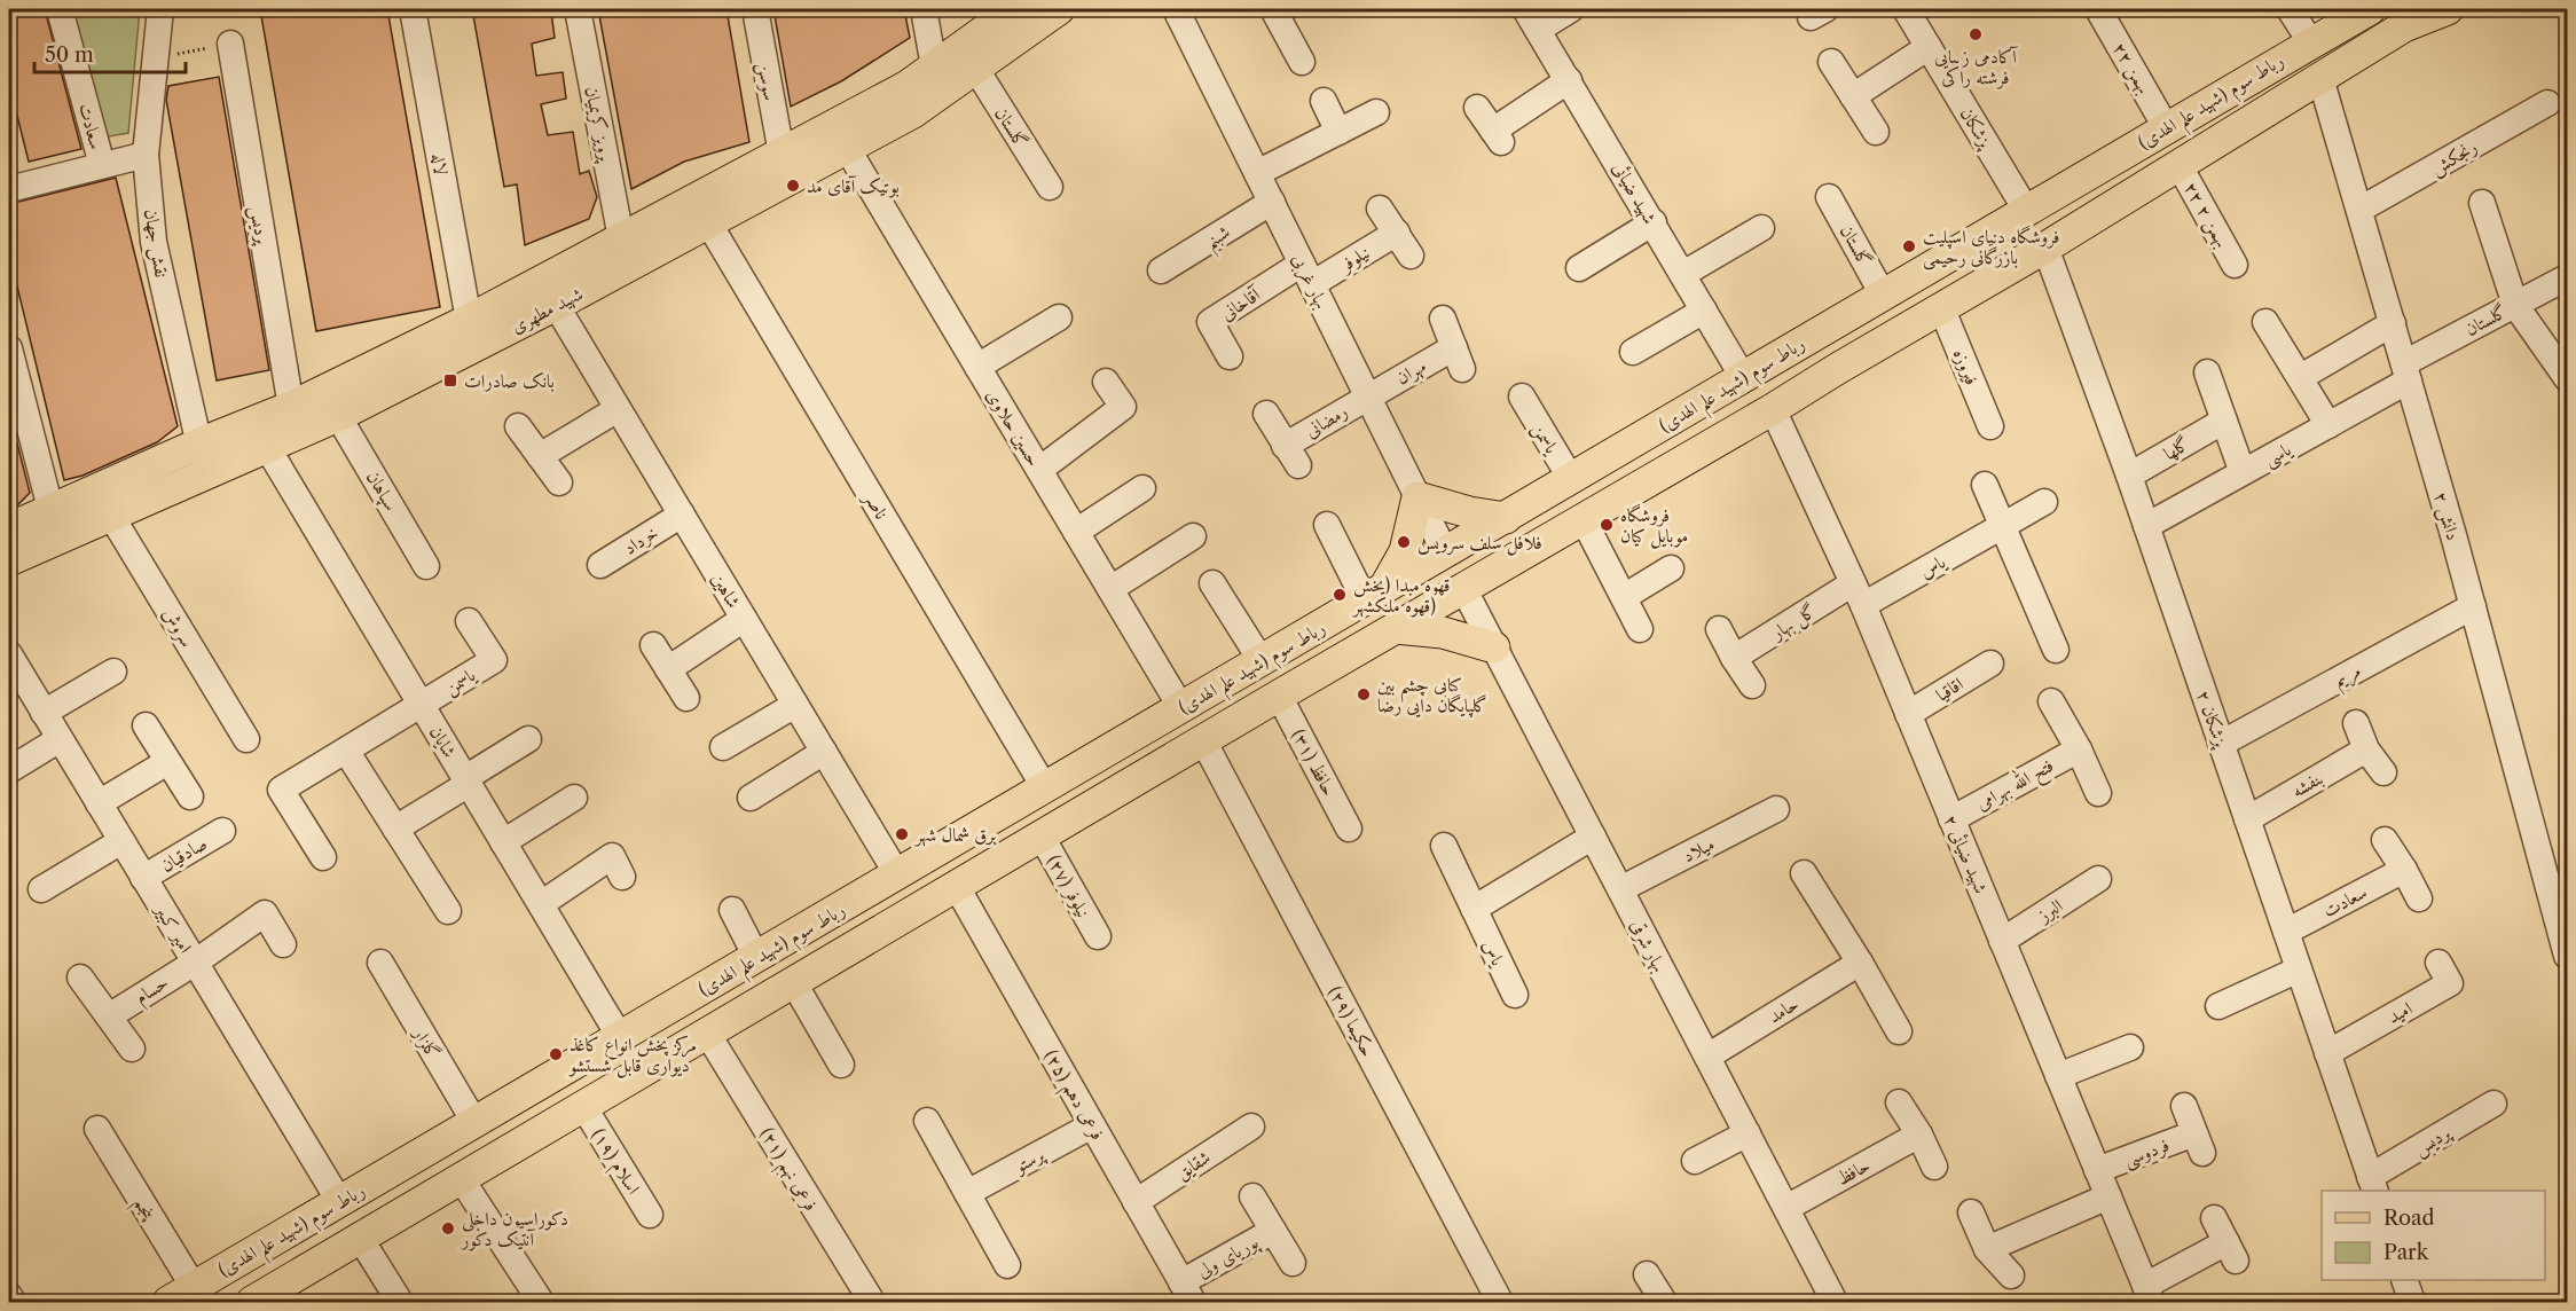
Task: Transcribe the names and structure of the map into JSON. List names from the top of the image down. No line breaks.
{"streets":{"main road":["رباط سوم (شهید علم الهدی)","شهید مطهری"],"street":["۲۲ بهمن","سوسن","پرویز کریمیان","سعادت","گلستان","پزشکان","رنجکش","لاله","شهید ضیائی","۲۲ بهمن ۲","پردیس","شبنم","نقش جهان","نیلوفر","بهار غربی","آقاخانی","فیروزه","مهران","رمضانی","حسین حلاوی","یاسمن","گلها","یاسی","سپاهان","ناصر","دانش ۲","خرداد","یاس","شاهین","گل بهار","سروش","مریم","اقاقیا","پزشکان ۲","شایان","حافظ (۳۱)","فتح الله بهرامی","بنفشه","میلاد","صادقیان","شهید ضیائی ۲","نیلوفر (۲۷)","البرز","امیر کبیر","بهار شرقی","حسام","حامد","امید","حکیما (۲۹)","گلزار","فرعی دهم (۲۵)","فردوسی","پرستو","اسلام (۱۹)","شقایق","فرعی نهم (۲۱)","حافظ","پنجم","پوریای ولی"]},"crossings":[["۲۲ بهمن","رباط سوم (شهید علم الهدی)"],["سوسن","شهید مطهری"],["رباط سوم (شهید علم الهدی)","گلستان"],["رباط سوم (شهید علم الهدی)","پزشکان"],["رباط سوم (شهید علم الهدی)","شهید ضیائی"],["رباط سوم (شهید علم الهدی)","۲۲ بهمن ۲"],["رباط سوم (شهید علم الهدی)","بهار غربی"],["رباط سوم (شهید علم الهدی)","فیروزه"],["رباط سوم (شهید علم الهدی)","حسین حلاوی"],["رباط سوم (شهید علم الهدی)","یاسمن"],["رباط سوم (شهید علم الهدی)","ناصر"],["رباط سوم (شهید علم الهدی)","دانش ۲"],["رباط سوم (شهید علم الهدی)","شاهین"],["رباط سوم (شهید علم الهدی)","پزشکان ۲"],["رباط سوم (شهید علم الهدی)","شایان"],["رباط سوم (شهید علم الهدی)","حافظ (۳۱)"],["رباط سوم (شهید علم الهدی)","شهید ضیائی ۲"],["رباط سوم (شهید علم الهدی)","نیلوفر (۲۷)"],["رباط سوم (شهید علم الهدی)","امیر کبیر"],["رباط سوم (شهید علم الهدی)","بهار شرقی"],["رباط سوم (شهید علم الهدی)","حکیما (۲۹)"],["رباط سوم (شهید علم الهدی)","گلزار"],["رباط سوم (شهید علم الهدی)","فرعی دهم (۲۵)"],["رباط سوم (شهید علم الهدی)","اسلام (۱۹)"],["رباط سوم (شهید علم الهدی)","فرعی نهم (۲۱)"],["رباط سوم (شهید علم الهدی)","پنجم"],["پرویز کریمیان","شهید مطهری"],["سعادت","پزشکان ۲"],["گلستان","شهید مطهری"],["گلستان","یاسی"],["گلستان","دانش ۲"],["رنجکش","دانش ۲"],["لاله","شهید مطهری"],["پردیس","شهید مطهری"],["پردیس","پزشکان ۲"],["شبنم","بهار غربی"],["نقش جهان","شهید مطهری"],["نیلوفر","بهار غربی"],["نیلوفر","آقاخانی"],["بهار غربی","آقاخانی"],["بهار غربی","مهران"],["بهار غربی","رمضانی"],["شهید مطهری","حسین حلاوی"],["شهید مطهری","سپاهان"],["شهید مطهری","ناصر"],["شهید مطهری","شاهین"],["شهید مطهری","سروش"],["شهید مطهری","شایان"],["مهران","رمضانی"],["یاسمن","شایان"],["گلها","پزشکان ۲"],["یاسی","دانش ۲"],["یاسی","پزشکان ۲"],["دانش ۲","مریم"],["خرداد","شاهین"],["یاس","گل بهار"],["یاس","شهید ضیائی ۲"],["گل بهار","شهید ضیائی ۲"],["مریم","پزشکان ۲"],["اقاقیا","شهید ضیائی ۲"],["پزشکان ۲","بنفشه"],["پزشکان ۲","امید"],["فتح الله بهرامی","شهید ضیائی ۲"],["میلاد","بهار شرقی"],["صادقیان","امیر کبیر"],["شهید ضیائی ۲","البرز"],["شهید ضیائی ۲","فردوسی"],["امیر کبیر","حسام"],["بهار شرقی","حامد"],["بهار شرقی","حافظ"],["فرعی دهم (۲۵)","پرستو"],["فرعی دهم (۲۵)","شقایق"],["فرعی دهم (۲۵)","پوریای ولی"]],"places":{"other":["آکادمی زیبایی فرشته راکی","بوتیک آقای مد","فروشگاه دنیای اسپلیت بازرگانی رحیمی","فروشگاه موبایل کیان","فلافل سلف سرویس","قهوه مبدا (پخش قهوه ملکشهر)","کبابی چشم بین گلپایگان دایی رضا","برق شمال شهر","مرکز پخش انواع کاغذ دیواری قابل شستشو","دکوراسیون داخلی آنتیک دکور"],"transit":["بانک صادرات"]},"legend":["Road","Park"],"scale_bar":"50 m"}
